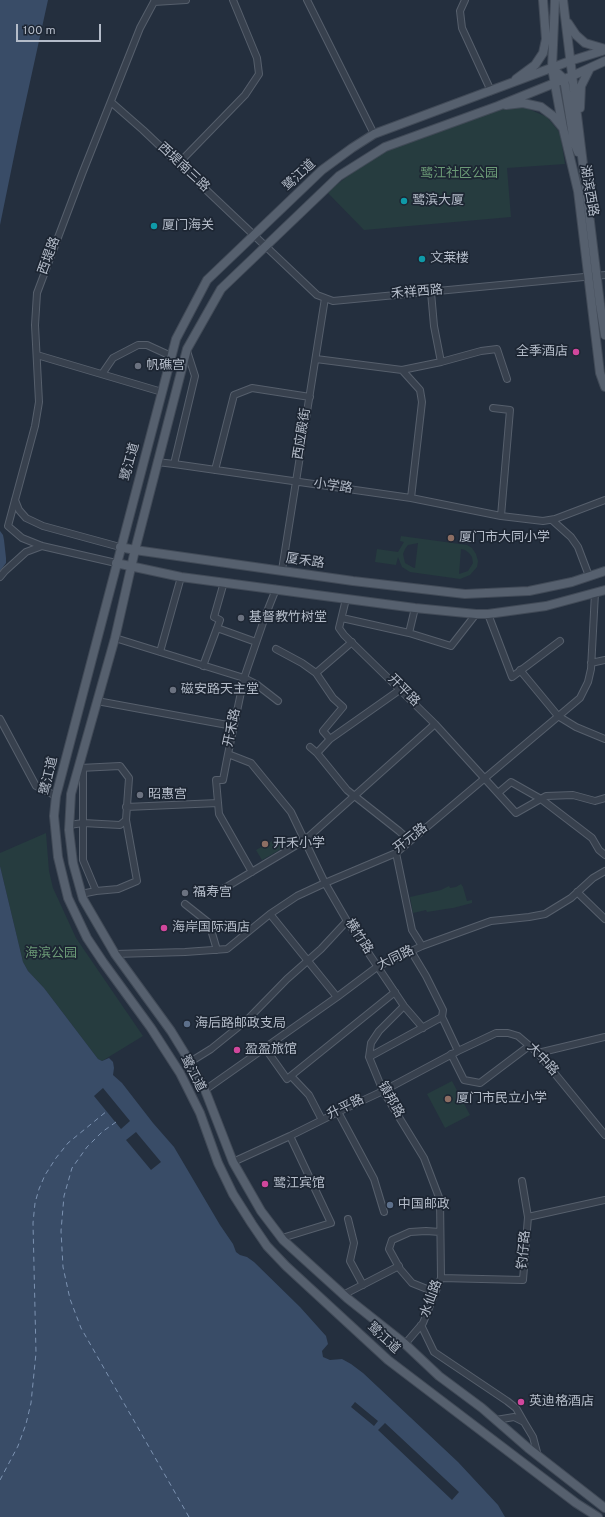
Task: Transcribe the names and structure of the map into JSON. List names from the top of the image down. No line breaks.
{"streets":{"main road":["鹭江道","湖滨西路","厦禾路"],"street":["西堤南三路","西堤路","禾祥西路","西应殿街","小学路","开平路","开禾路","开元路","横竹路","大同路","大中路","镇邦路","升平路","钓仔路","水仙路"]},"crossings":[["西堤南三路","鹭江道"],["西堤南三路","西堤路"],["西堤南三路","禾祥西路"],["鹭江道","湖滨西路"],["鹭江道","禾祥西路"],["鹭江道","小学路"],["鹭江道","厦禾路"],["鹭江道","开元路"],["鹭江道","大同路"],["鹭江道","升平路"],["鹭江道","水仙路"],["湖滨西路","禾祥西路"],["西堤路","厦禾路"],["禾祥西路","西应殿街"],["西应殿街","小学路"],["西应殿街","厦禾路"],["开平路","开元路"],["开禾路","开元路"],["开禾路","横竹路"],["开元路","横竹路"],["横竹路","大同路"],["大中路","升平路"],["镇邦路","升平路"],["镇邦路","水仙路"],["钓仔路","水仙路"]],"parks":["鹭江社区公园","海滨公园"],"places":["鹭滨大厦","厦门海关","文莱楼","全季酒店","帆礁宫","厦门市大同小学","基督教竹树堂","磁安路天主堂","昭惠宫","开禾小学","福寿宫","海岸国际酒店","海后路邮政支局","盈盈旅馆","厦门市民立小学","鹭江宾馆","中国邮政","英迪格酒店"],"scale_bar":"100 m"}
